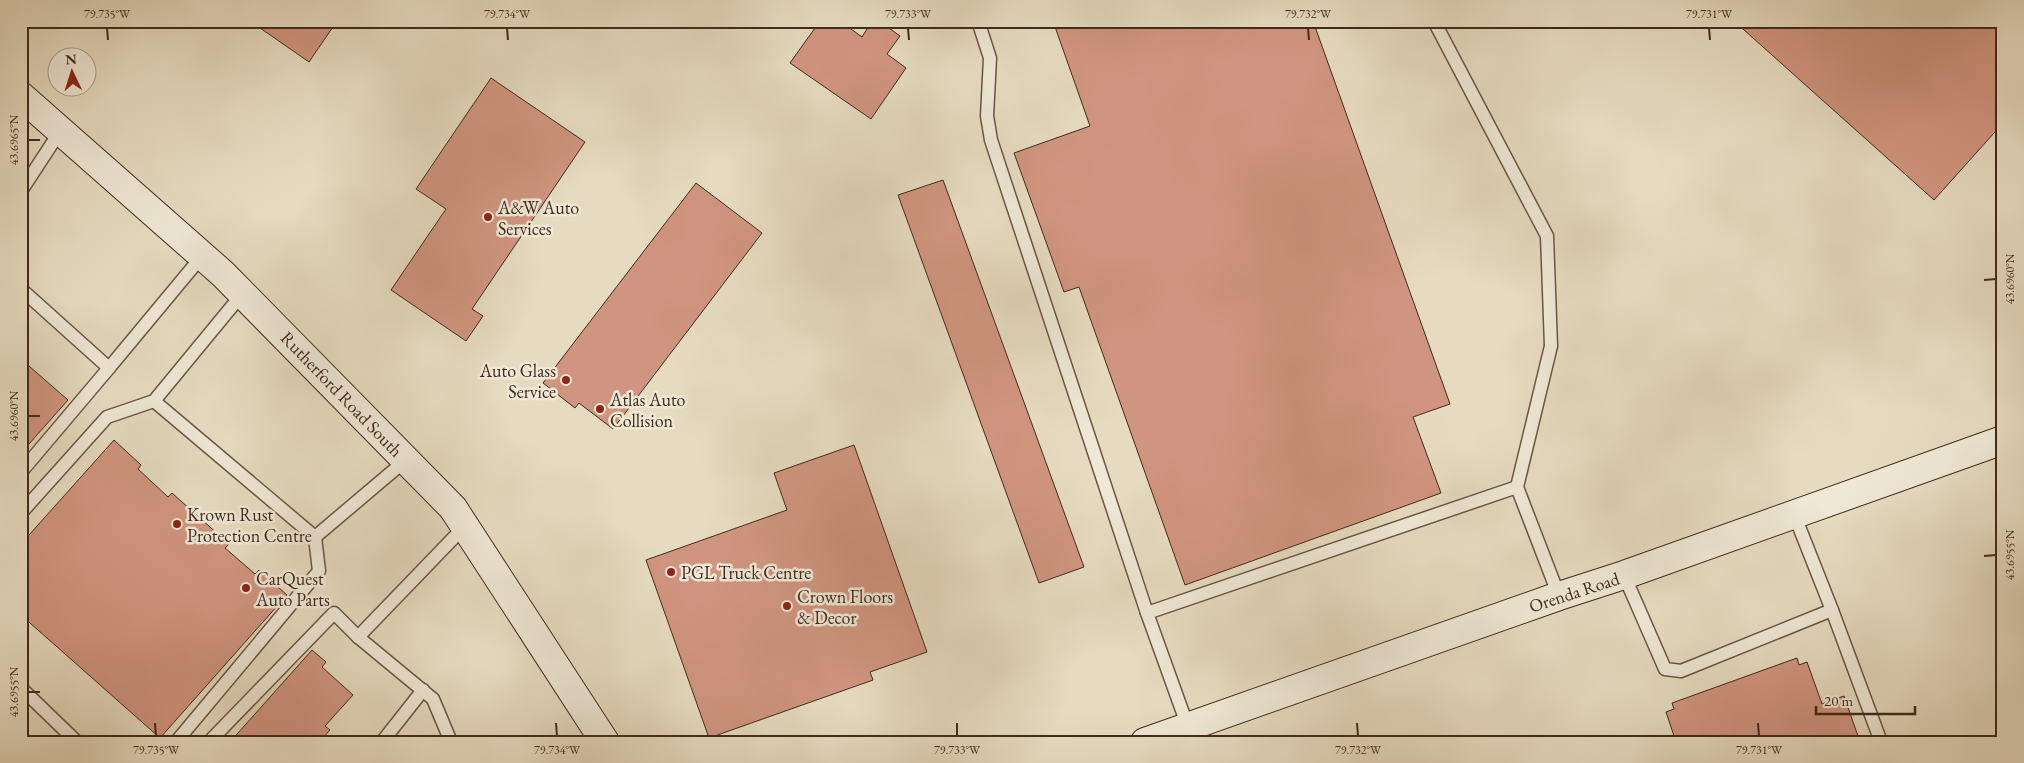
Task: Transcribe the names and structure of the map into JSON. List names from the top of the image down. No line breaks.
{"streets":{"street":["Rutherford Road South","Orenda Road"]},"places":["A&W Auto Services","Auto Glass Service","Atlas Auto Collision","Krown Rust Protection Centre","PGL Truck Centre","CarQuest Auto Parts","Crown Floors & Decor"],"scale_bar":"20 m","north":"top","coordinates":["79.735°W","79.734°W","79.733°W","79.732°W","79.731°W","43.6965°N","43.6960°N","43.6955°N"]}
